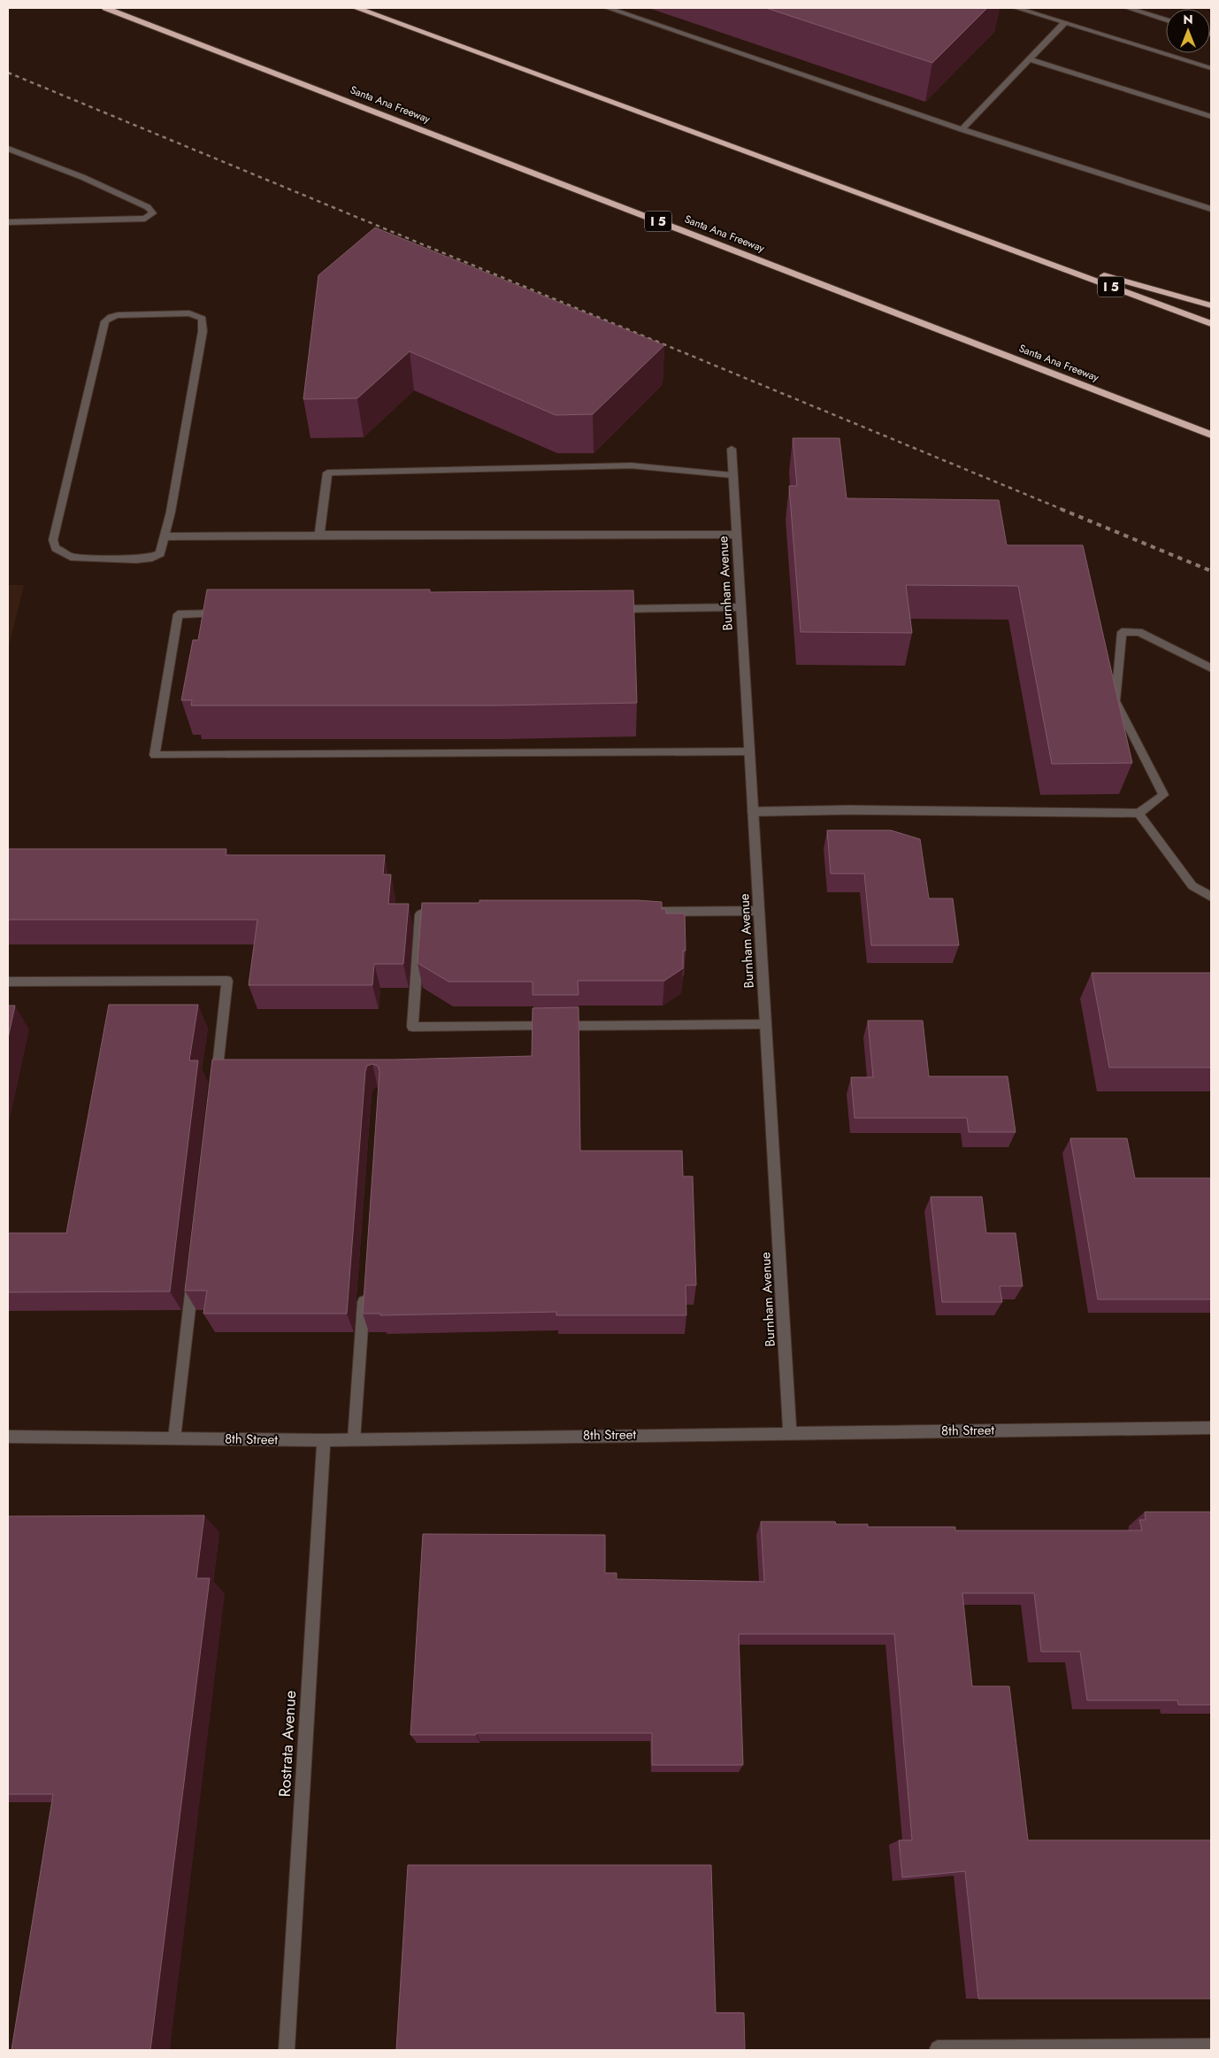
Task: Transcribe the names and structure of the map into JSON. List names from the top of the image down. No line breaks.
{"streets":{"highway":["Santa Ana Freeway","I 5"],"street":["Burnham Avenue","8th Street","Rostrata Avenue"]},"crossings":[["Burnham Avenue","8th Street"],["8th Street","Rostrata Avenue"]],"north":"top"}
